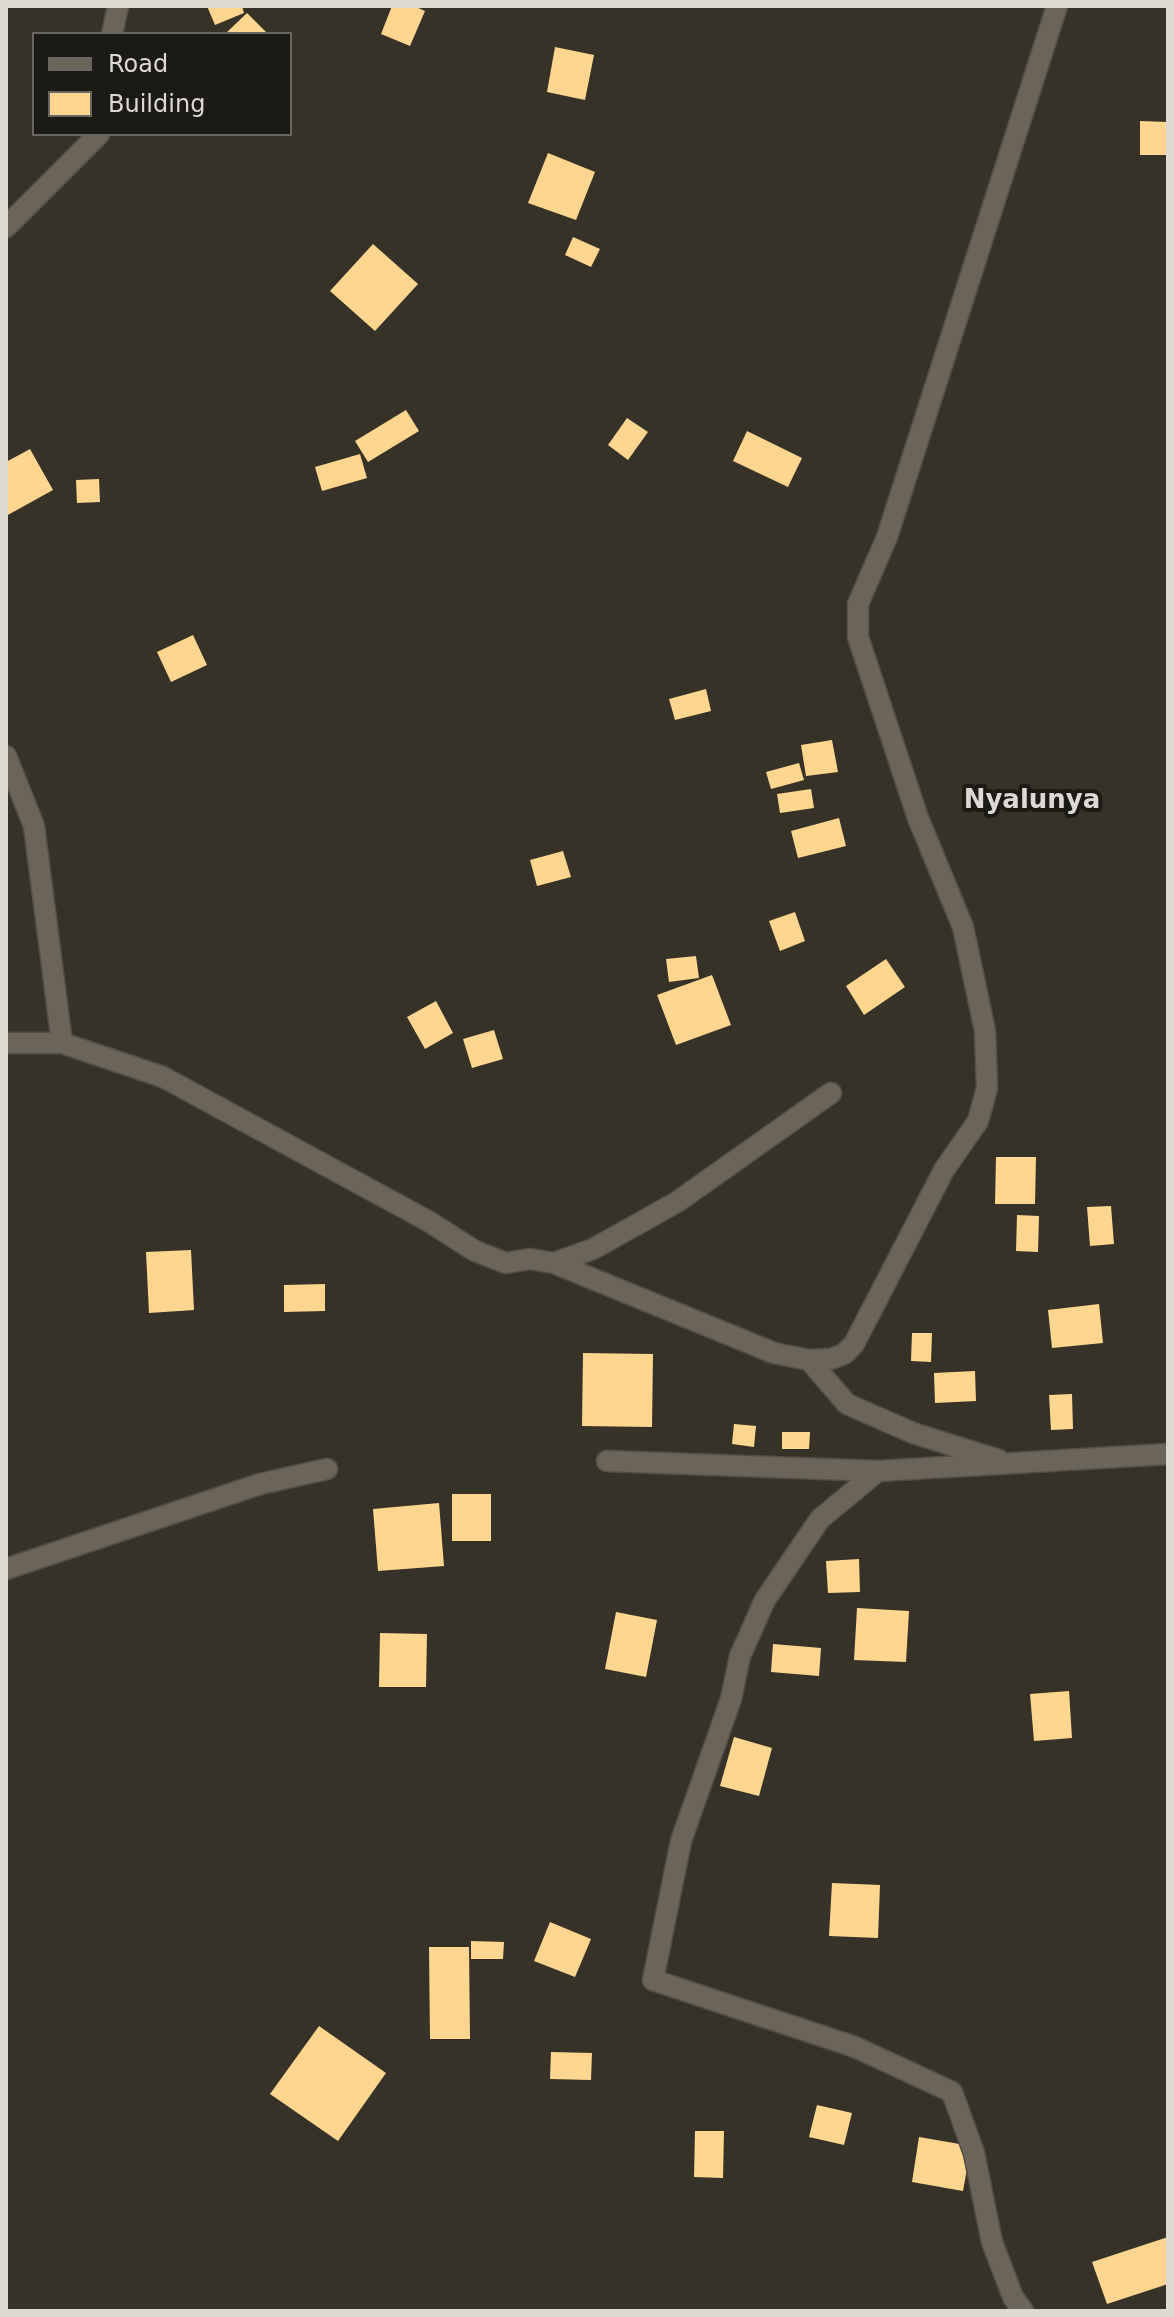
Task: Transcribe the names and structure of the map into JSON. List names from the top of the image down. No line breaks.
{"districts":["Nyalunya"],"legend":["Road","Building"]}
